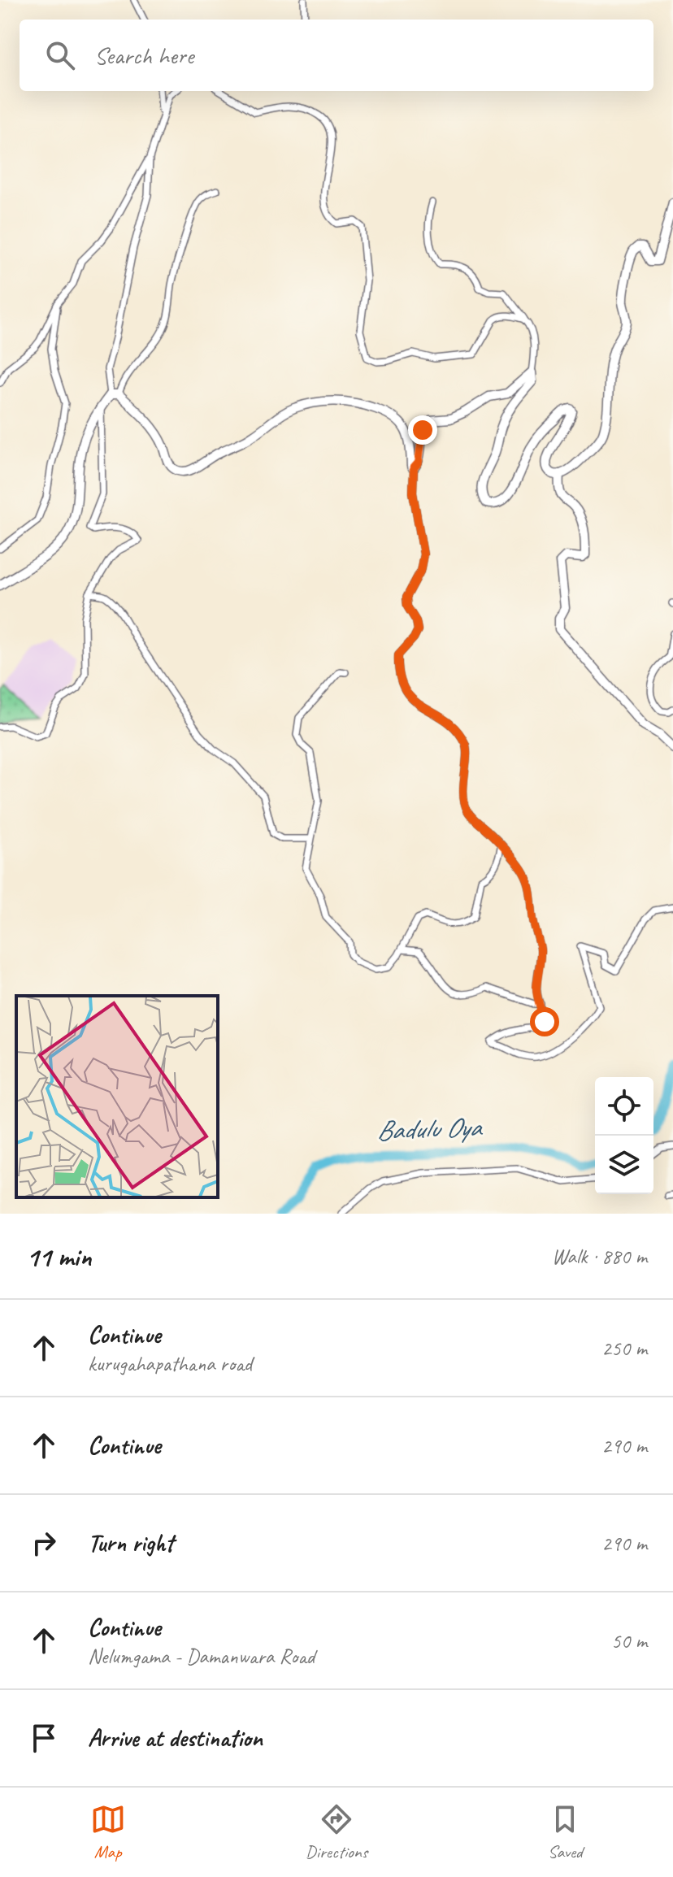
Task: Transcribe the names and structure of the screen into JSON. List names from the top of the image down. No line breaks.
{"water":["Badulu Oya"],"page":{"search":"Search here","heading":["11 min","Walk · 880 m"],"list":[["Continue","kurugahapathana road","250 m"],["Continue","290 m"],["Turn right","290 m"],["Continue","Nelumgama - Damanwara Road","50 m"],"Arrive at destination"],"nav":["Map","Directions","Saved"]}}
